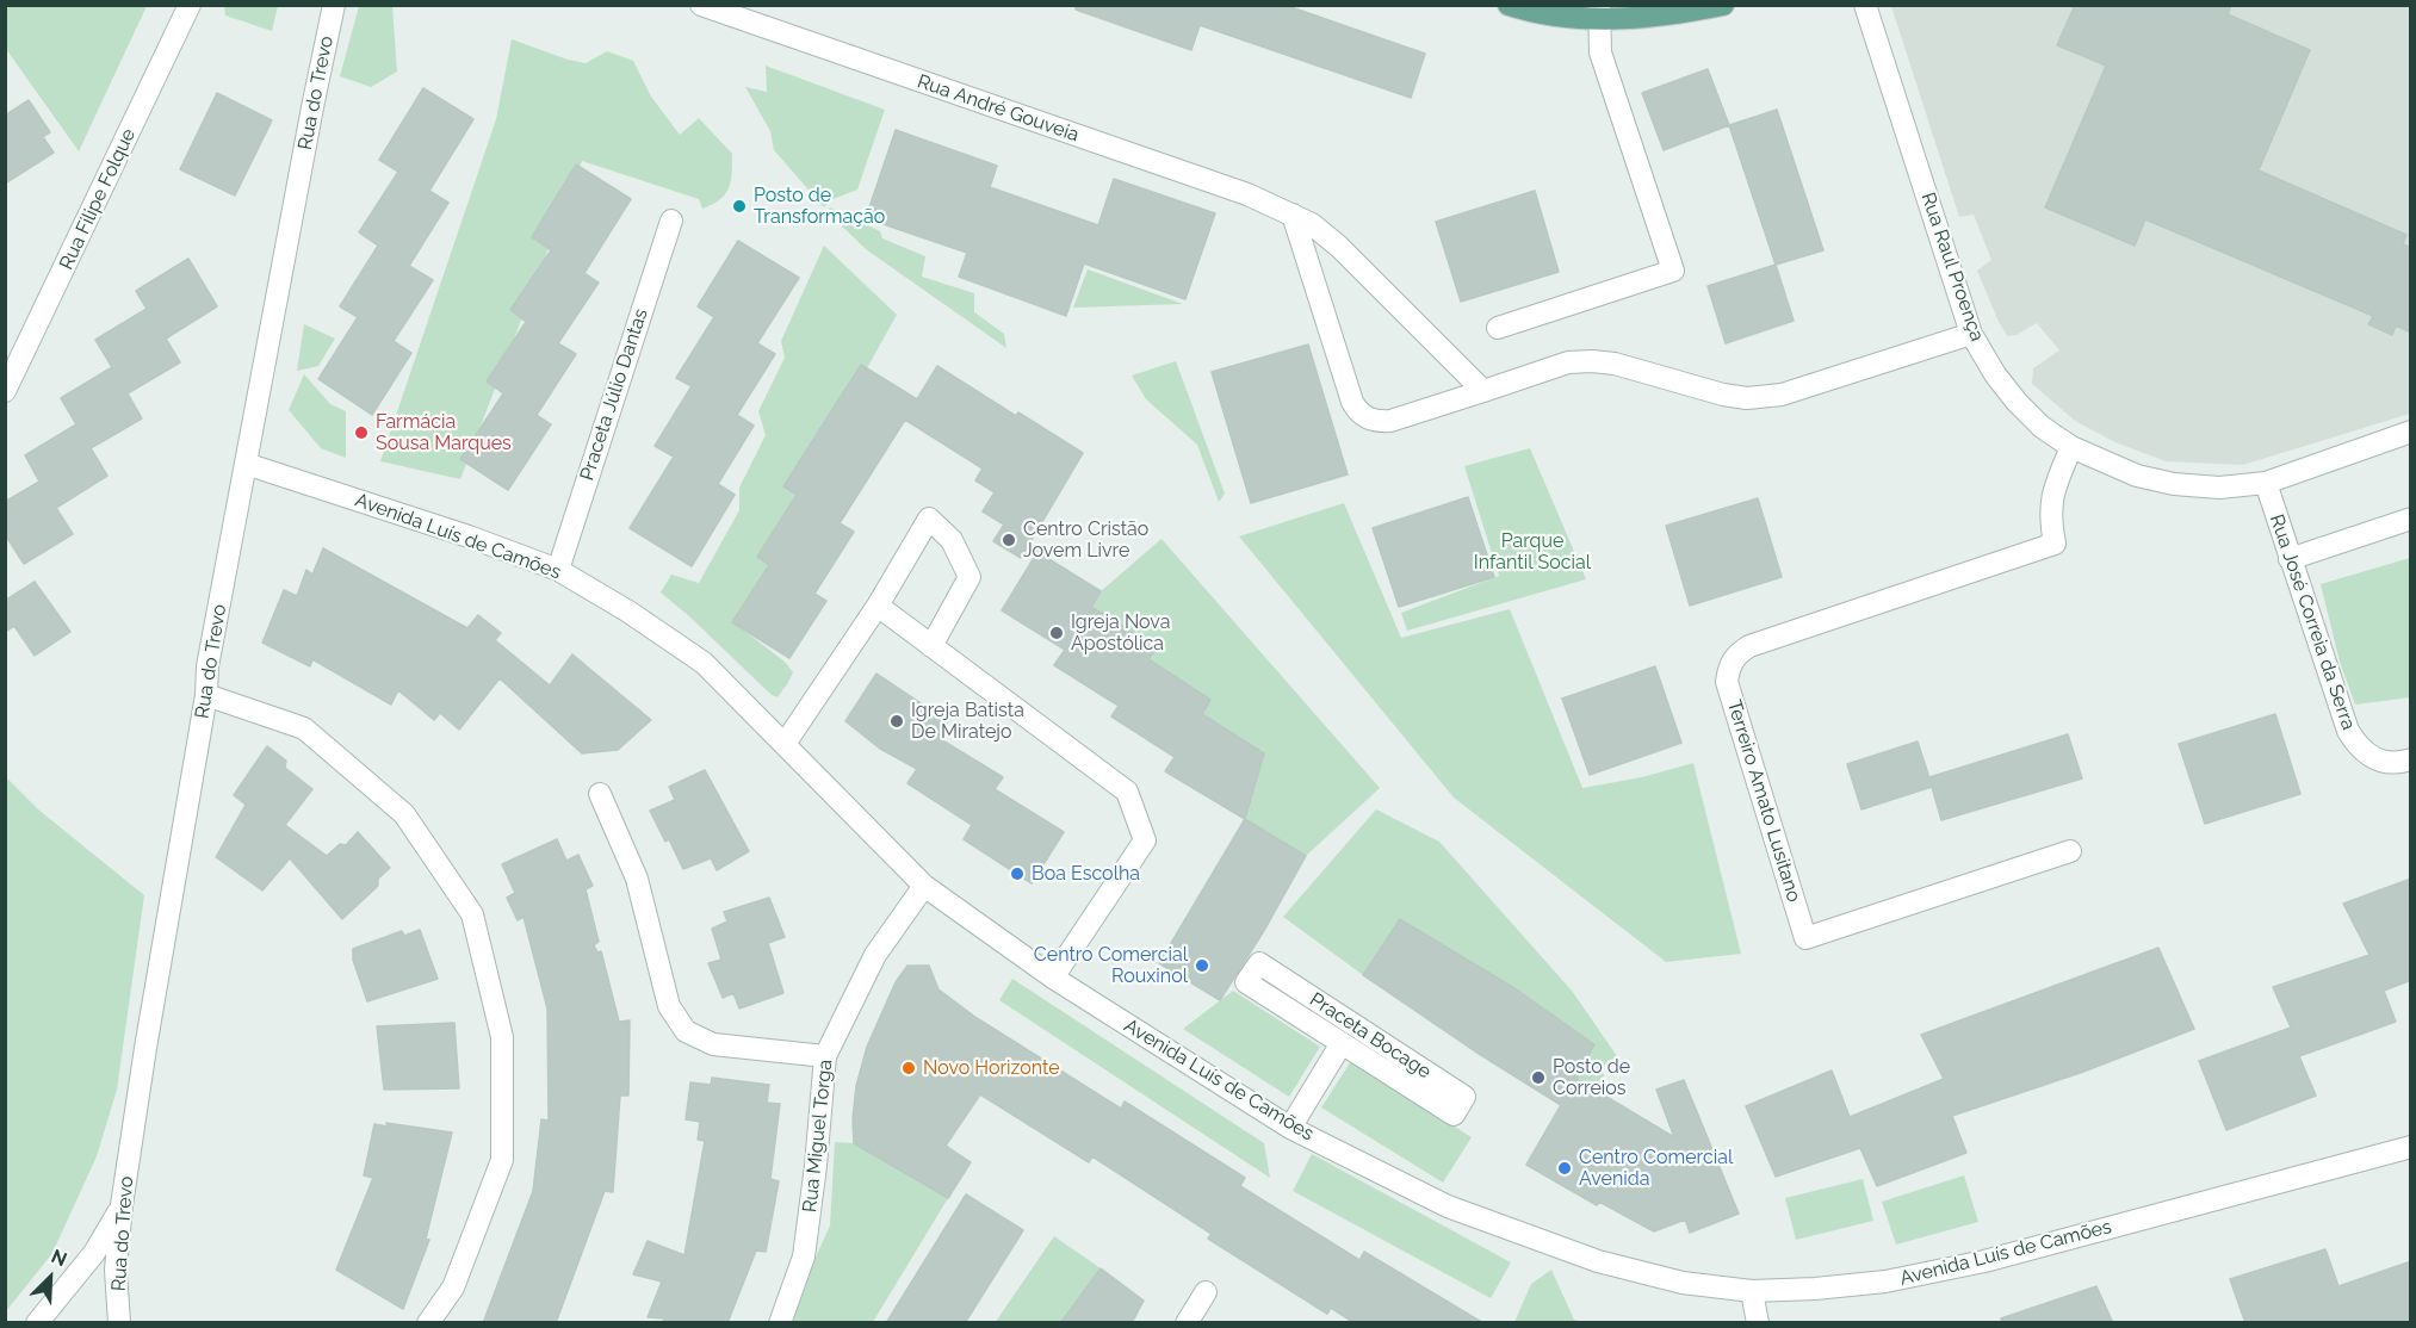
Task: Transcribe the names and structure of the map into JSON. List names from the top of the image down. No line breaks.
{"streets":{"street":["Rua do Trevo","Rua André Gouveia","Rua Filipe Folque","Rua Raul Proença","Praceta Júlio Dantas","Avenida Luís de Camões","Rua José Correia da Serra","Terreiro Amato Lusitano","Praceta Bocage","Rua Miguel Torga"]},"crossings":[["Rua do Trevo","Avenida Luís de Camões"],["Rua Raul Proença","Rua José Correia da Serra"],["Rua Raul Proença","Terreiro Amato Lusitano"],["Praceta Júlio Dantas","Avenida Luís de Camões"],["Avenida Luís de Camões","Praceta Bocage"],["Avenida Luís de Camões","Rua Miguel Torga"]],"parks":["Parque Infantil Social"],"places":["Posto de Transformação","Farmácia Sousa Marques","Centro Cristão Jovem Livre","Igreja Nova Apostólica","Igreja Batista De Miratejo","Boa Escolha","Centro Comercial Rouxinol","Novo Horizonte","Posto de Correios","Centro Comercial Avenida"],"north":"top right"}
